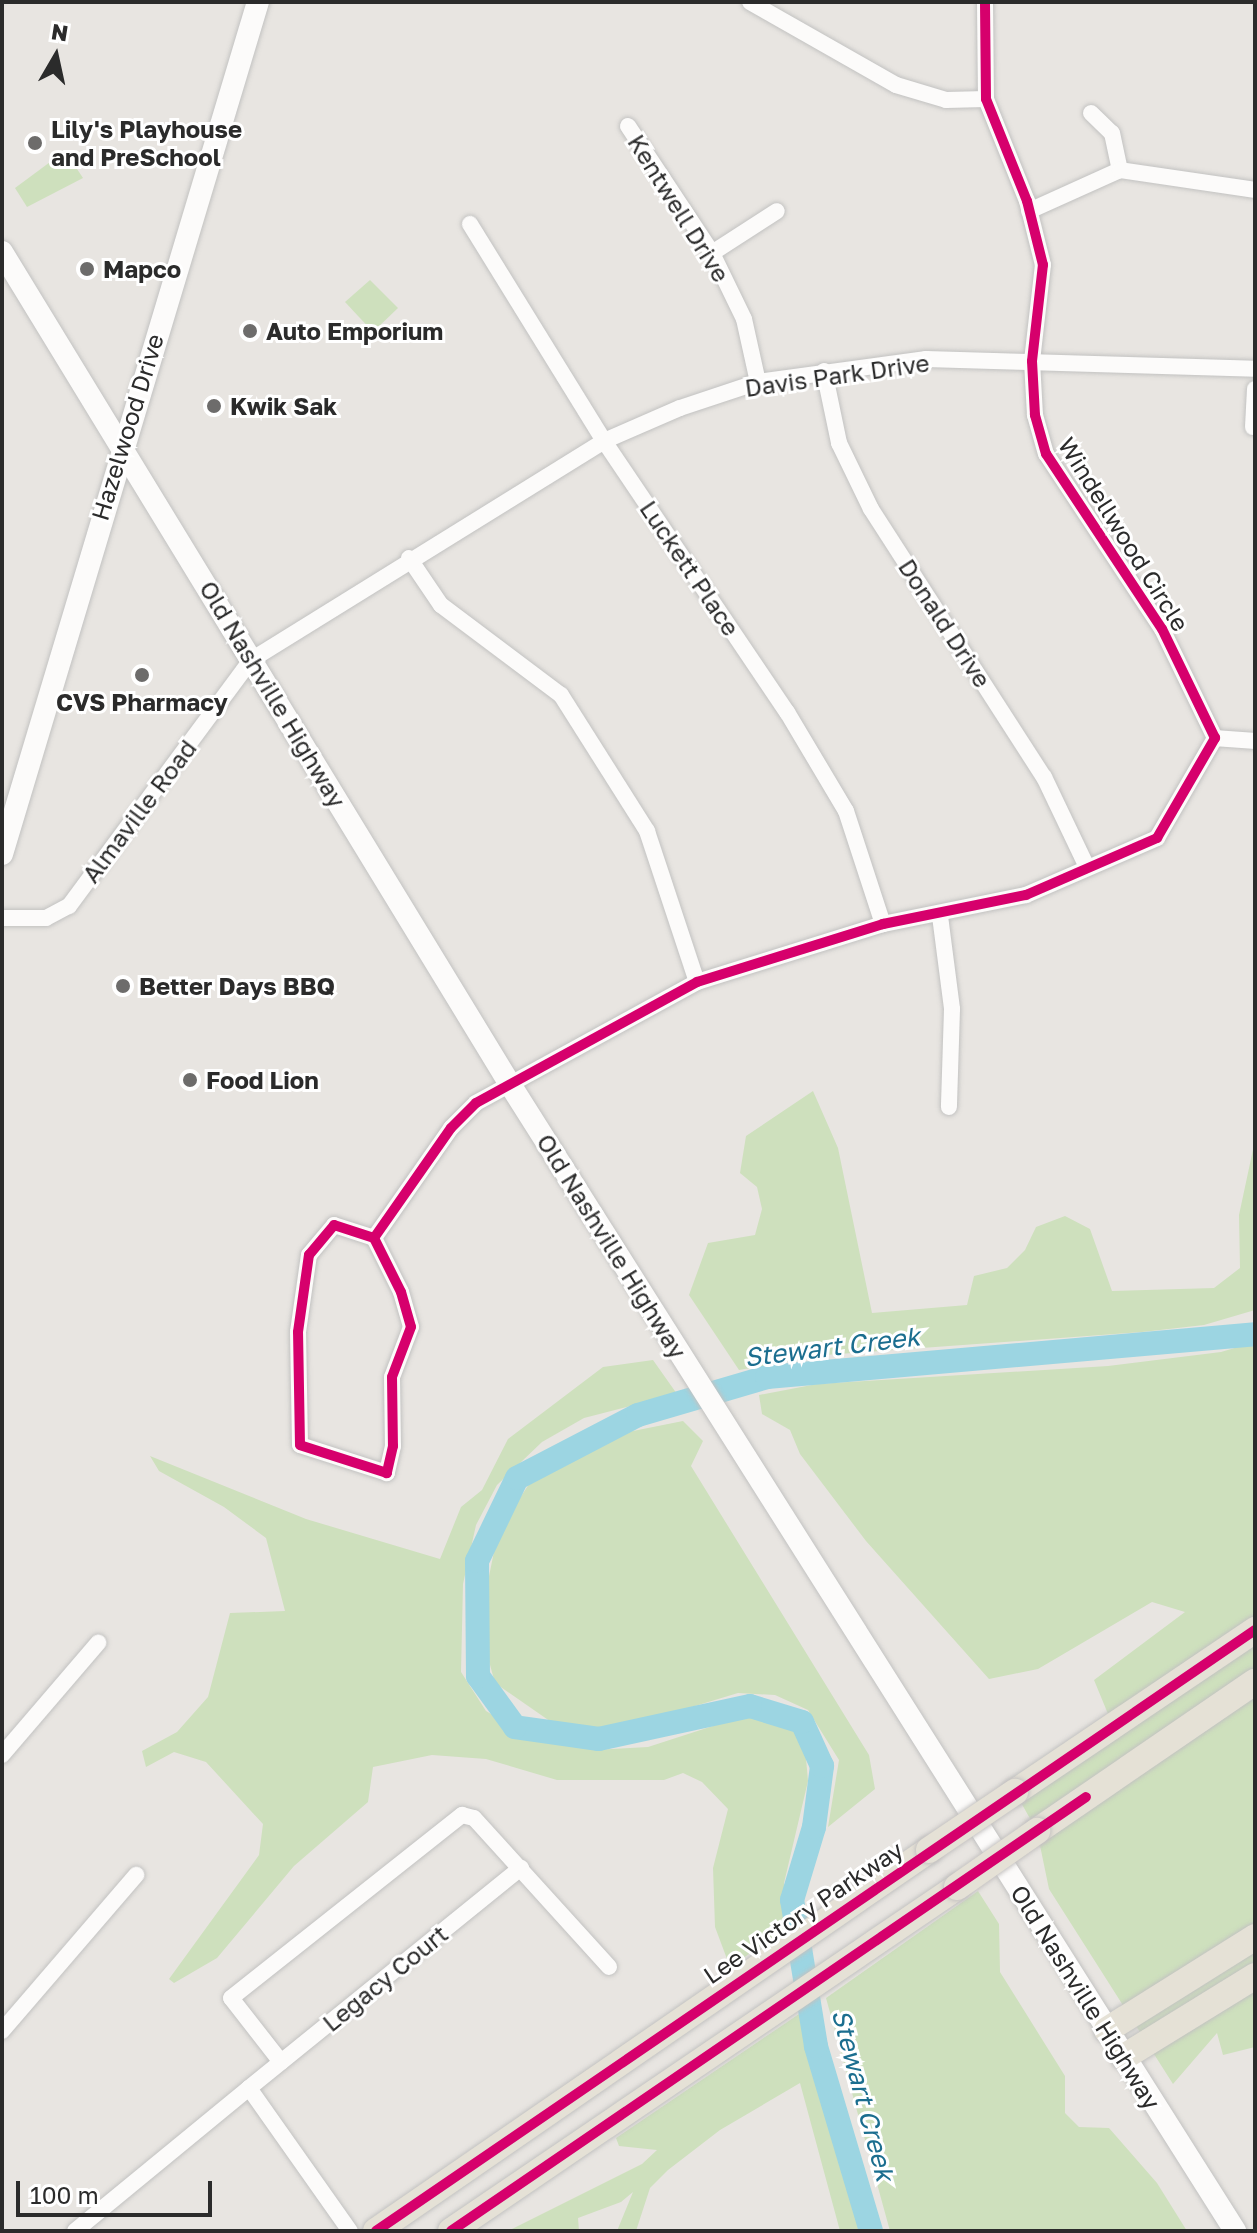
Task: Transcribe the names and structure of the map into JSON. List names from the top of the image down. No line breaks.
{"streets":{"main road":["Hazelwood Drive","Old Nashville Highway","Lee Victory Parkway"],"street":["Kentwell Drive","Davis Park Drive","Windellwood Circle","Luckett Place","Donald Drive","Almaville Road","Legacy Court"]},"crossings":[["Kentwell Drive","Davis Park Drive"],["Davis Park Drive","Windellwood Circle"],["Davis Park Drive","Luckett Place"],["Davis Park Drive","Donald Drive"],["Davis Park Drive","Old Nashville Highway"],["Davis Park Drive","Almaville Road"],["Hazelwood Drive","Old Nashville Highway"],["Old Nashville Highway","Almaville Road"]],"water":["Stewart Creek"],"places":["Lily's Playhouse and PreSchool","Mapco","Auto Emporium","Kwik Sak","CVS Pharmacy","Better Days BBQ","Food Lion"],"scale_bar":"100 m","north":"top"}
